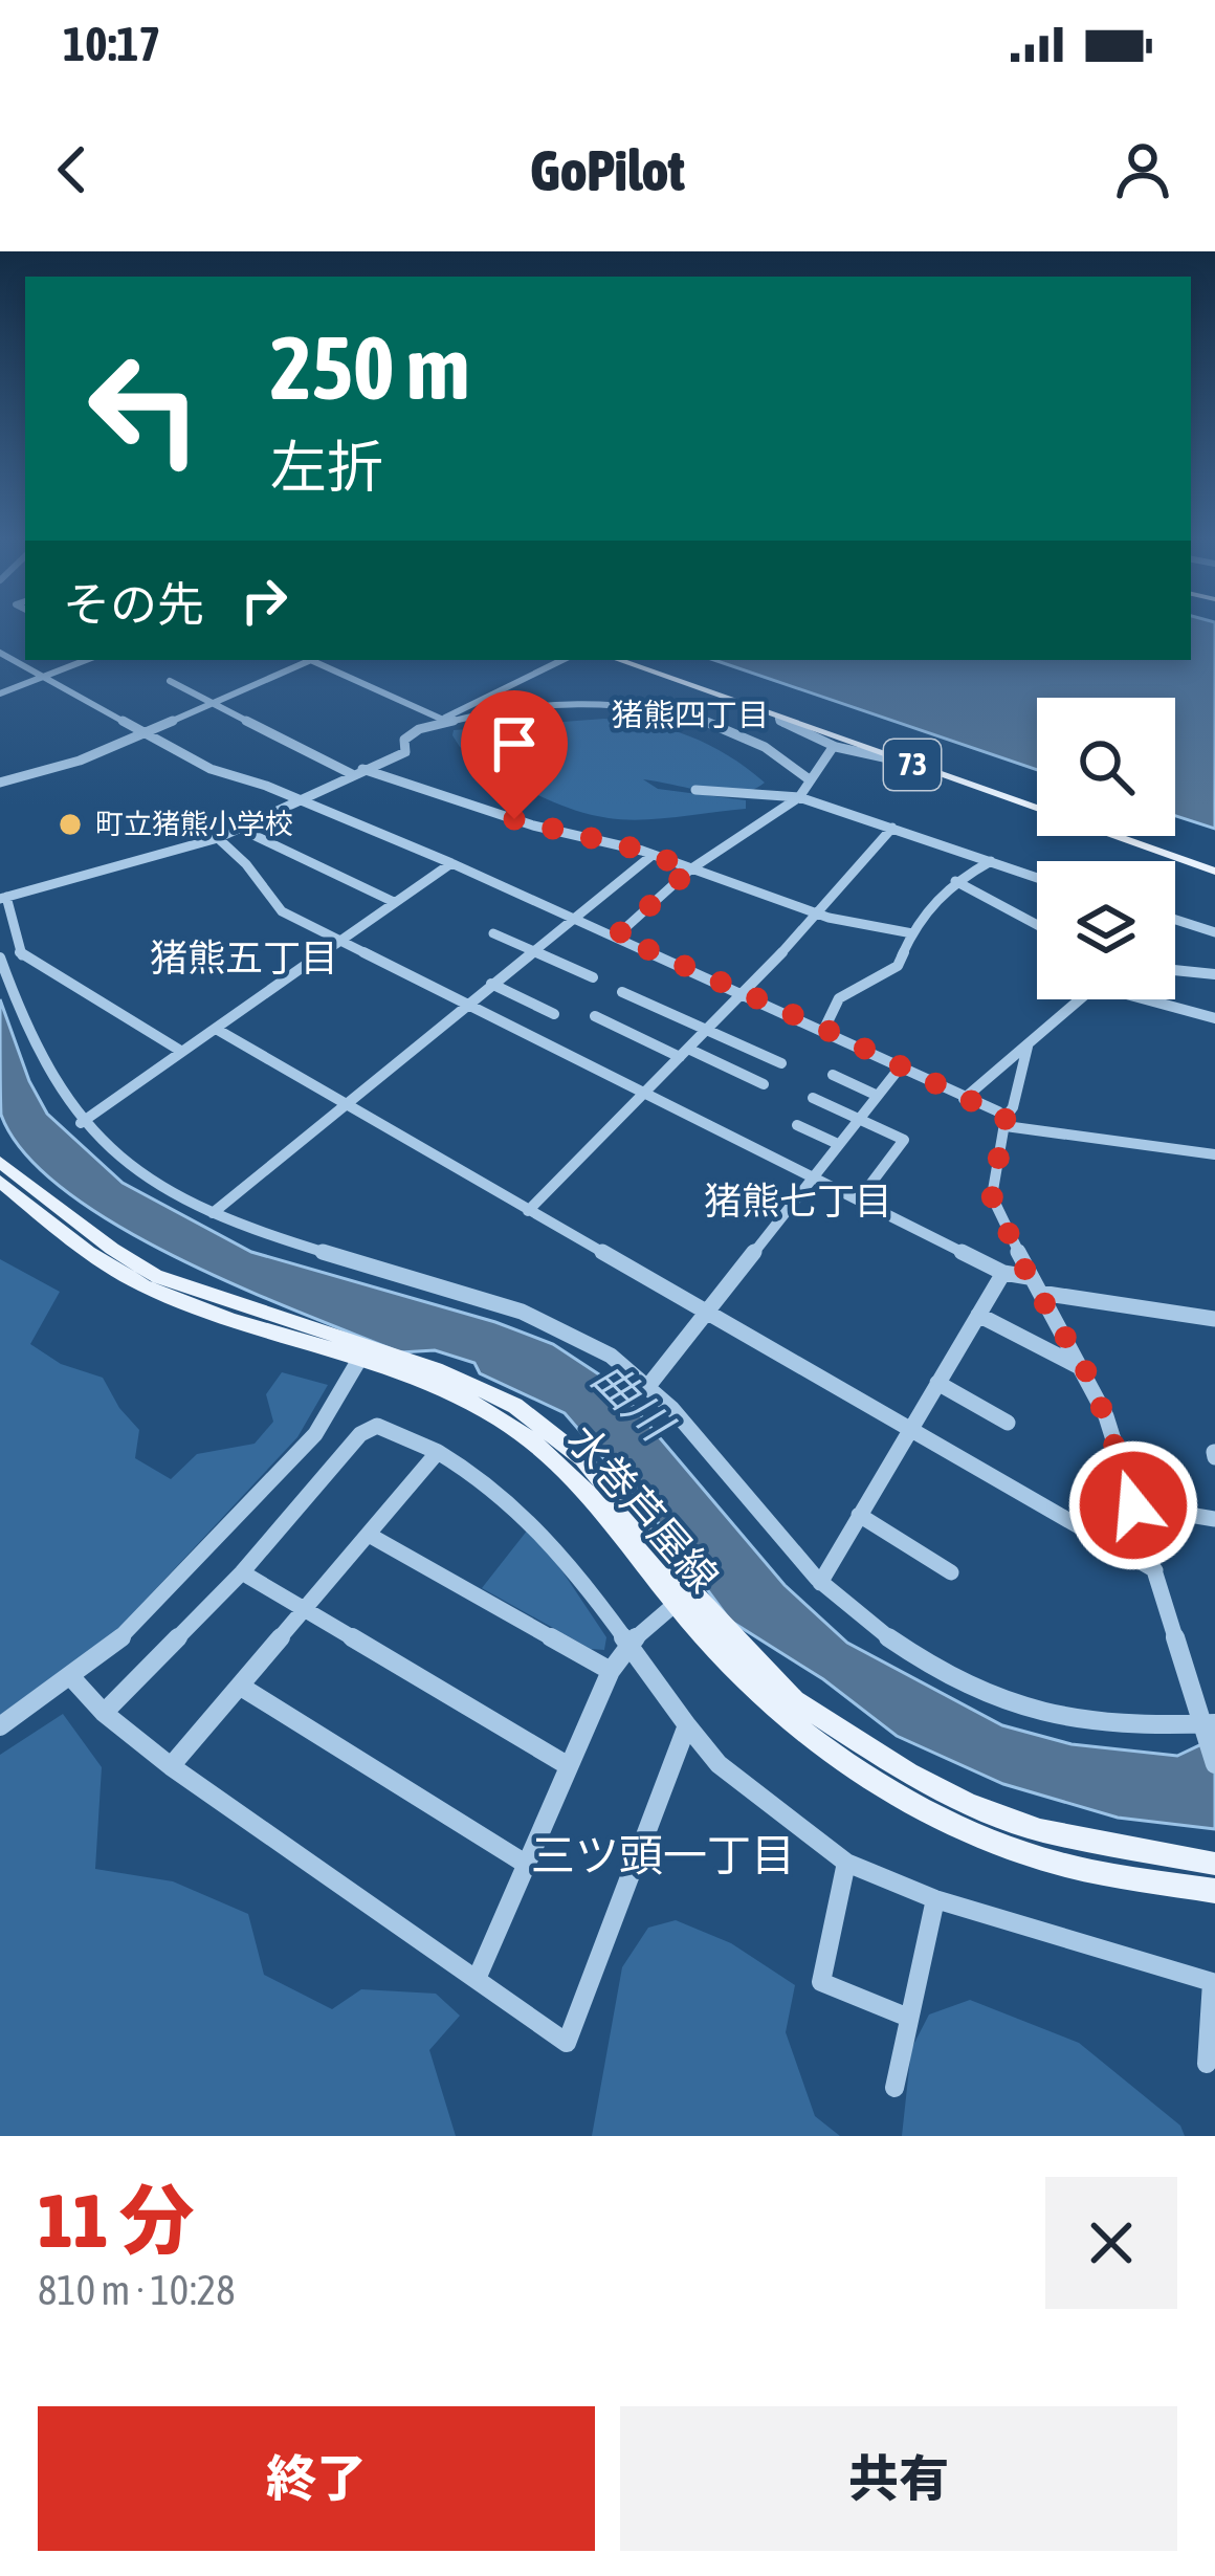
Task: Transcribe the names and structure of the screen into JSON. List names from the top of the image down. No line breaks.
{"streets":{"main road":["73","水巻芦屋線"]},"districts":["猪熊四丁目","猪熊五丁目","猪熊七丁目","三ツ頭一丁目"],"water":["曲川"],"places":["町立猪熊小学校"],"page":{"status":"10:17","header":"GoPilot","turn":["250 m","左折"],"then":"その先","heading":["11 分","810 m · 10:28"],"buttons":["終了","共有"]}}
